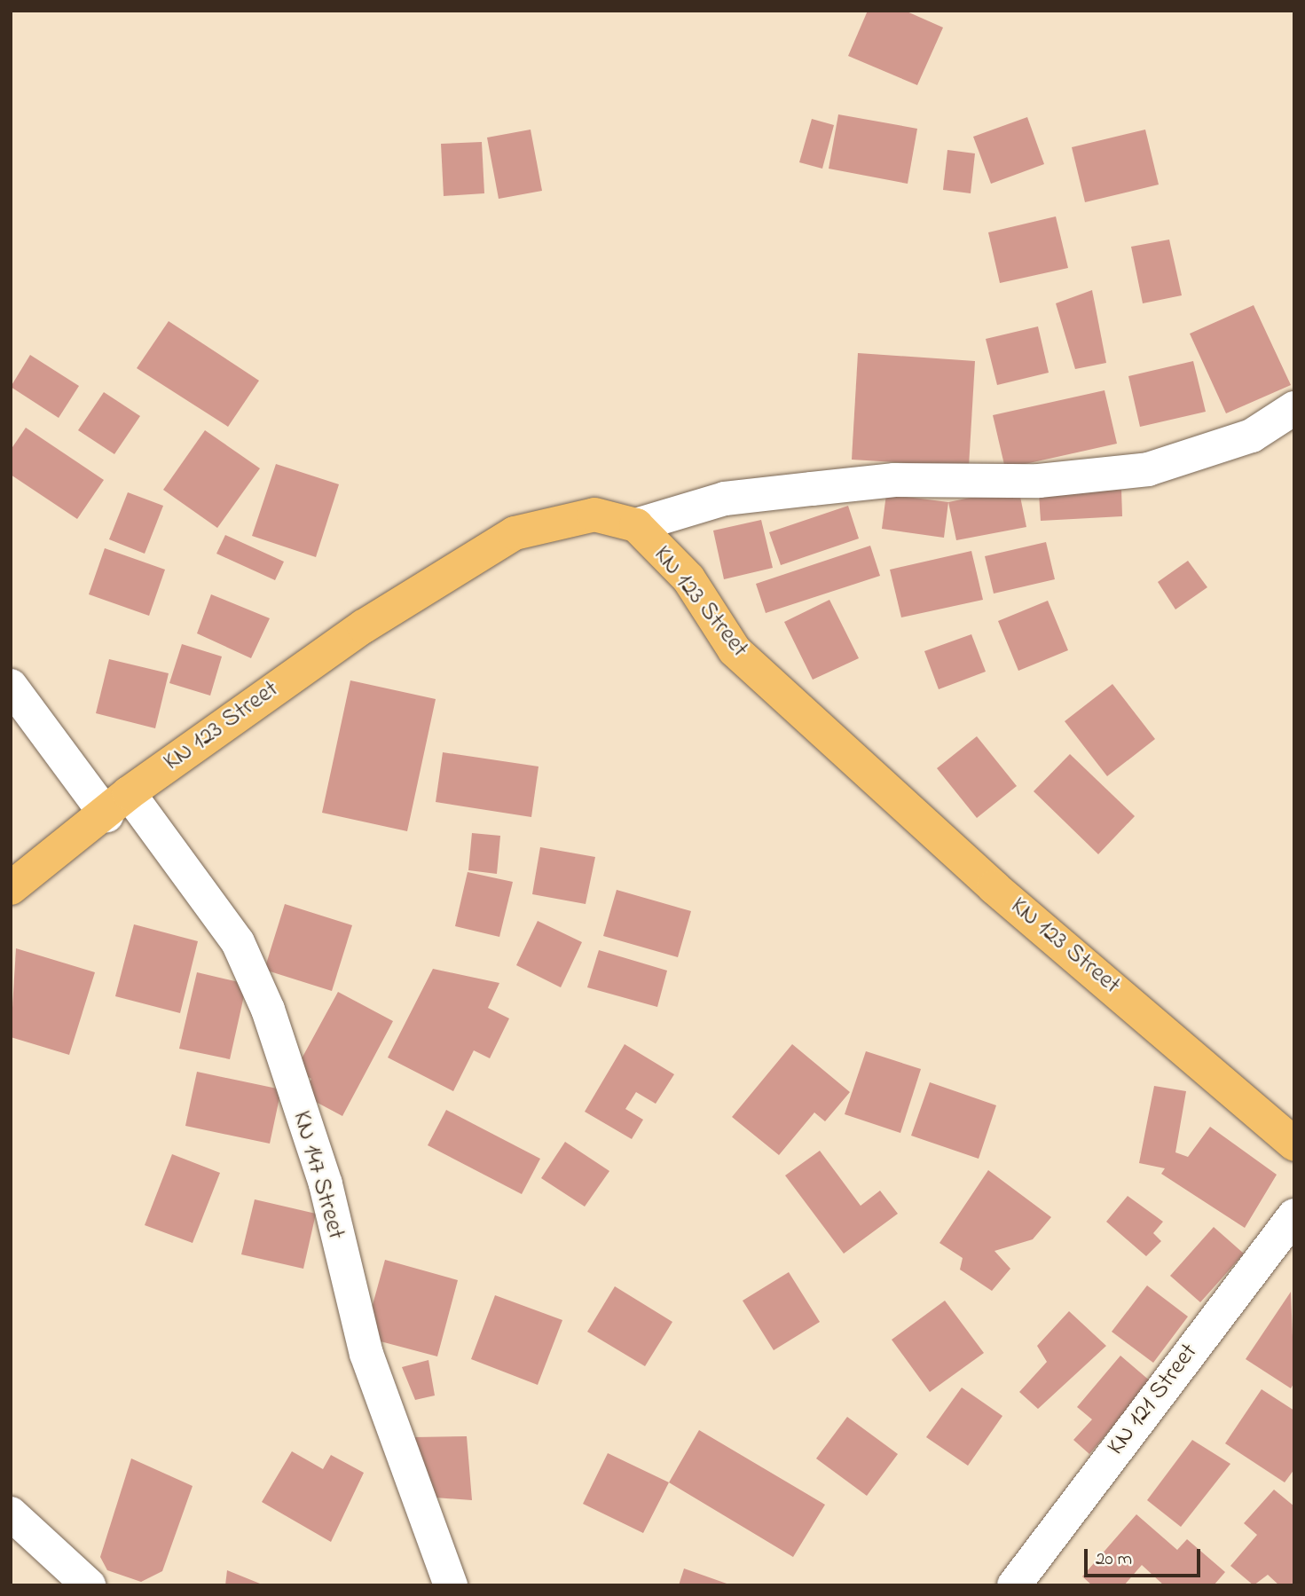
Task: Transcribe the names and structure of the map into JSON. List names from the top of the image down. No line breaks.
{"streets":{"main road":["KN 123 Street"],"street":["KN 147 Street","KN 121 Street"]},"crossings":[["KN 123 Street","KN 147 Street"]],"scale_bar":"20 m"}
